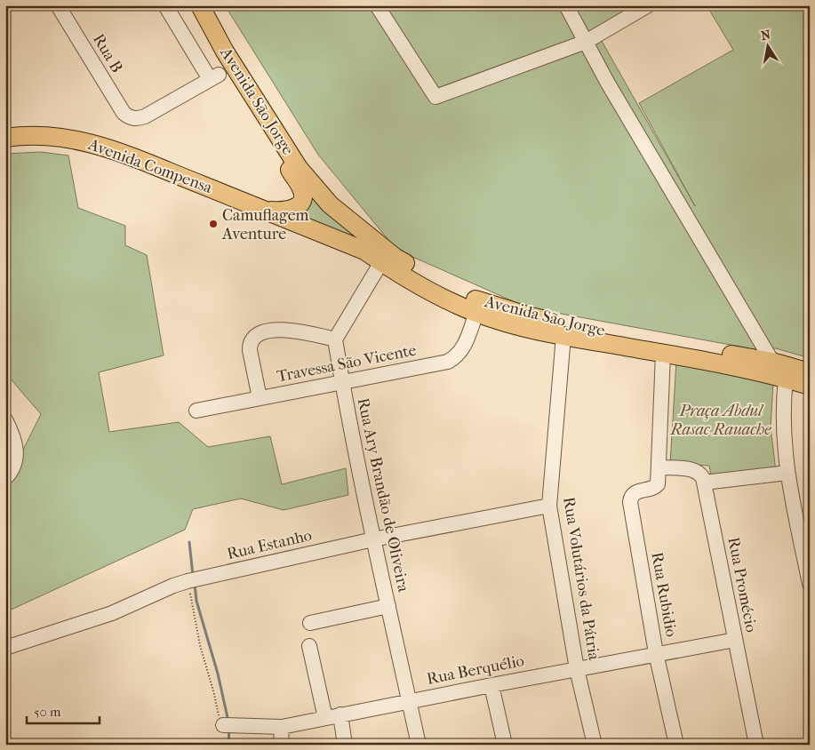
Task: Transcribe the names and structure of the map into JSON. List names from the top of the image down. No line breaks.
{"streets":{"main road":["Avenida São Jorge","Avenida Compensa"],"street":["Rua B","Travessa São Vicente","Rua Ary Brandão de Oliveira","Rua Estanho","Rua Volutários da Pátria","Rua Promécio","Rua Rubidio","Rua Berquélio"]},"crossings":[["Avenida São Jorge","Avenida Compensa"],["Avenida São Jorge","Travessa São Vicente"],["Avenida São Jorge","Rua Volutários da Pátria"],["Travessa São Vicente","Rua Ary Brandão de Oliveira"],["Rua Ary Brandão de Oliveira","Rua Estanho"],["Rua Ary Brandão de Oliveira","Rua Berquélio"],["Rua Estanho","Rua Volutários da Pátria"],["Rua Volutários da Pátria","Rua Berquélio"],["Rua Promécio","Rua Berquélio"],["Rua Rubidio","Rua Berquélio"]],"parks":["Praça Abdul Rasac Rauache"],"places":["Camuflagem Aventure"],"scale_bar":"50 m","north":"top"}
